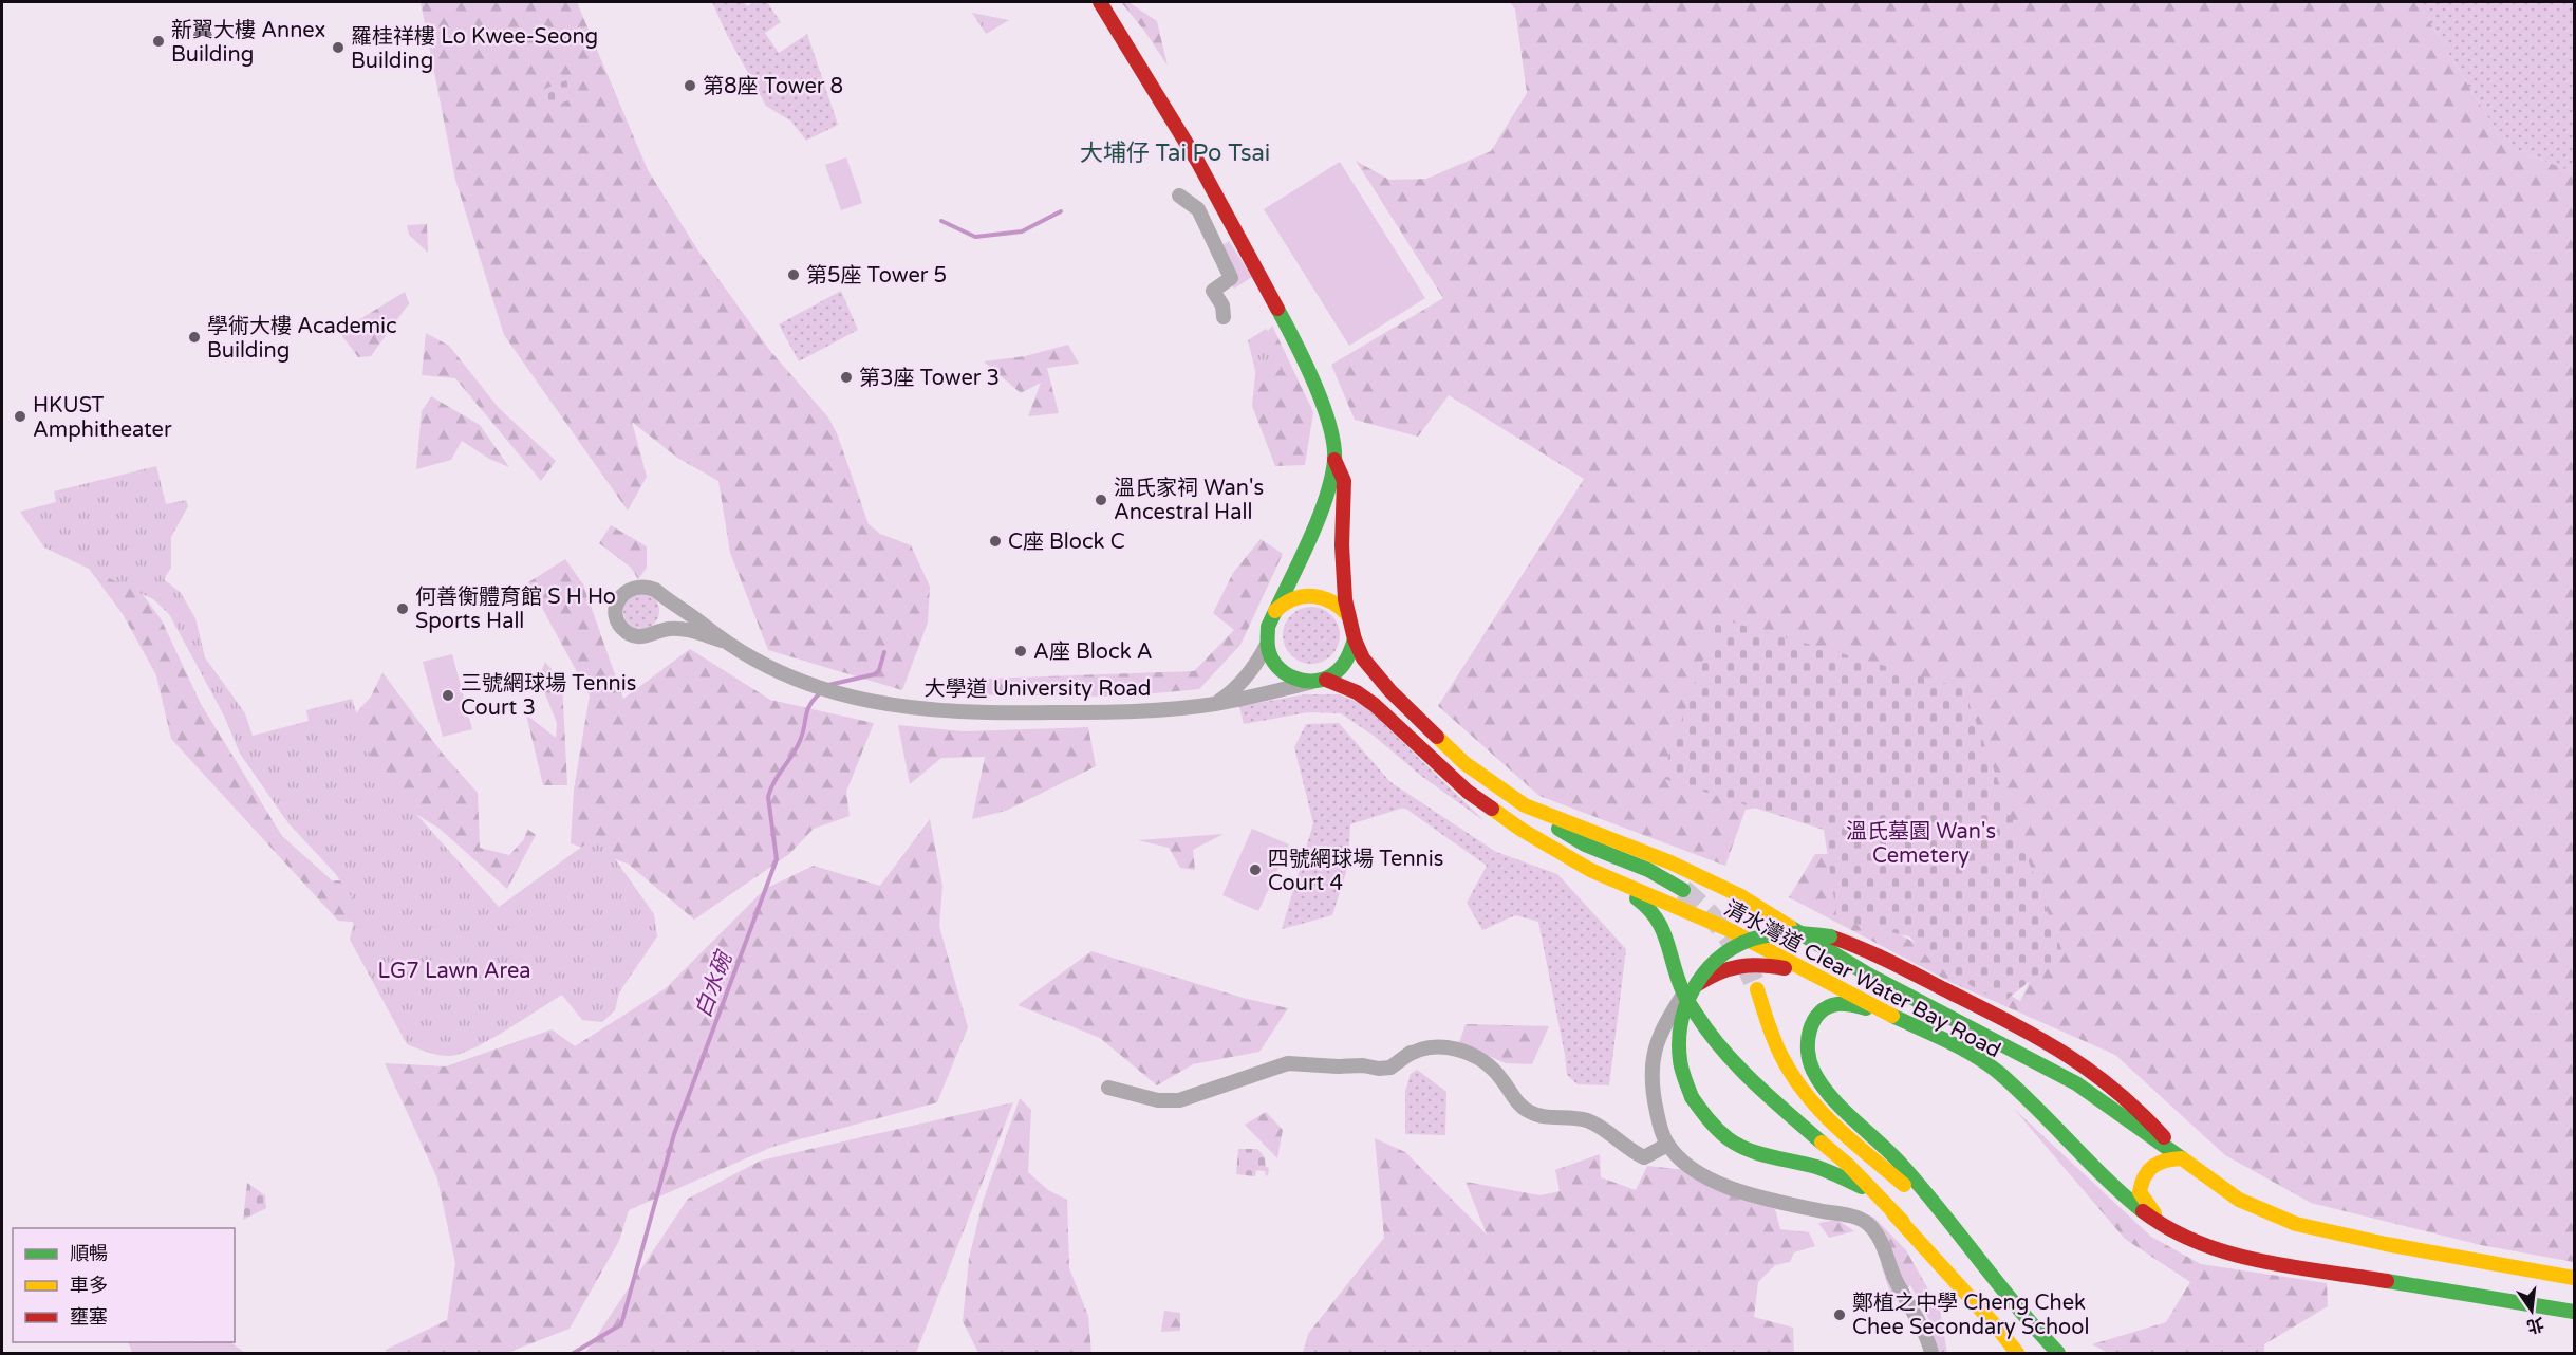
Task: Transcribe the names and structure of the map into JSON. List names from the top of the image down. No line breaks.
{"streets":{"main road":["清水灣道 Clear Water Bay Road"],"street":["大學道 University Road"]},"crossings":[["大學道 University Road","清水灣道 Clear Water Bay Road"]],"districts":["大埔仔 Tai Po Tsai"],"water":["白水碗"],"parks":["溫氏墓園 Wan's Cemetery","LG7 Lawn Area"],"places":["新翼大樓 Annex Building","羅桂祥樓 Lo Kwee-Seong Building","第8座 Tower 8","第5座 Tower 5","學術大樓 Academic Building","第3座 Tower 3","HKUST Amphitheater","溫氏家祠 Wan's Ancestral Hall","C座 Block C","何善衡體育館 S H Ho Sports Hall","A座 Block A","三號網球場 Tennis Court 3","四號網球場 Tennis Court 4","鄭植之中學 Cheng Chek Chee Secondary School"],"legend":["順暢","車多","壅塞"],"north":"bottom"}
